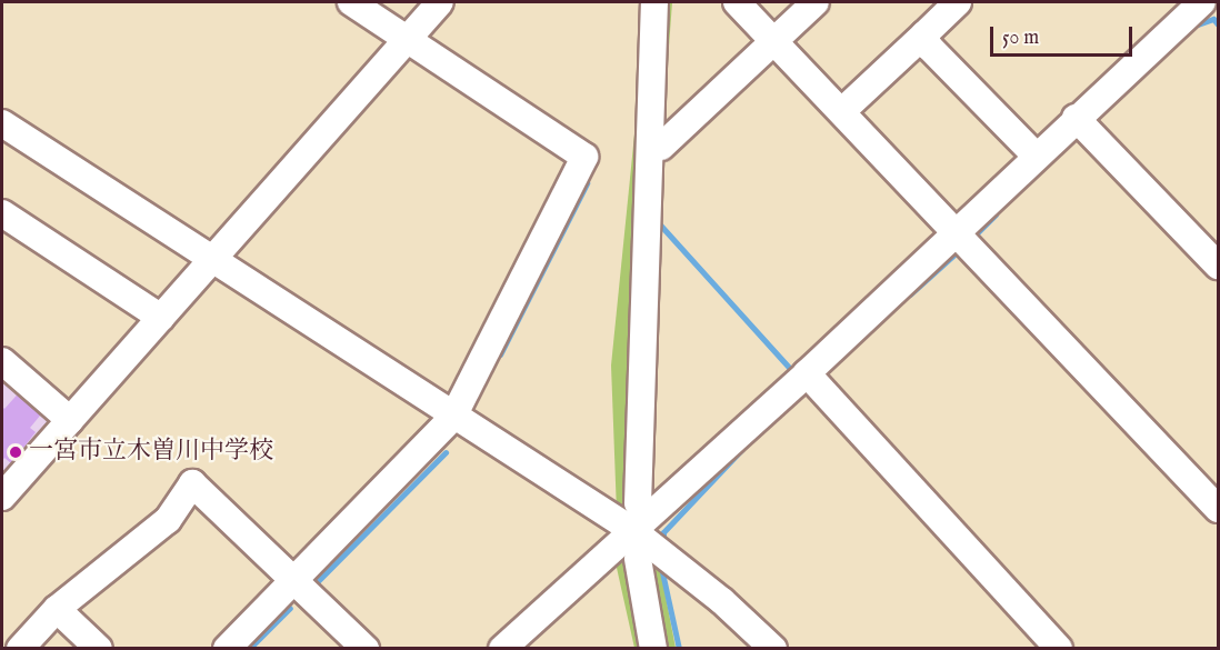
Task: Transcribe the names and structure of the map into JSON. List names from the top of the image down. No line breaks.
{"places":["一宮市立木曽川中学校"],"scale_bar":"50 m"}
